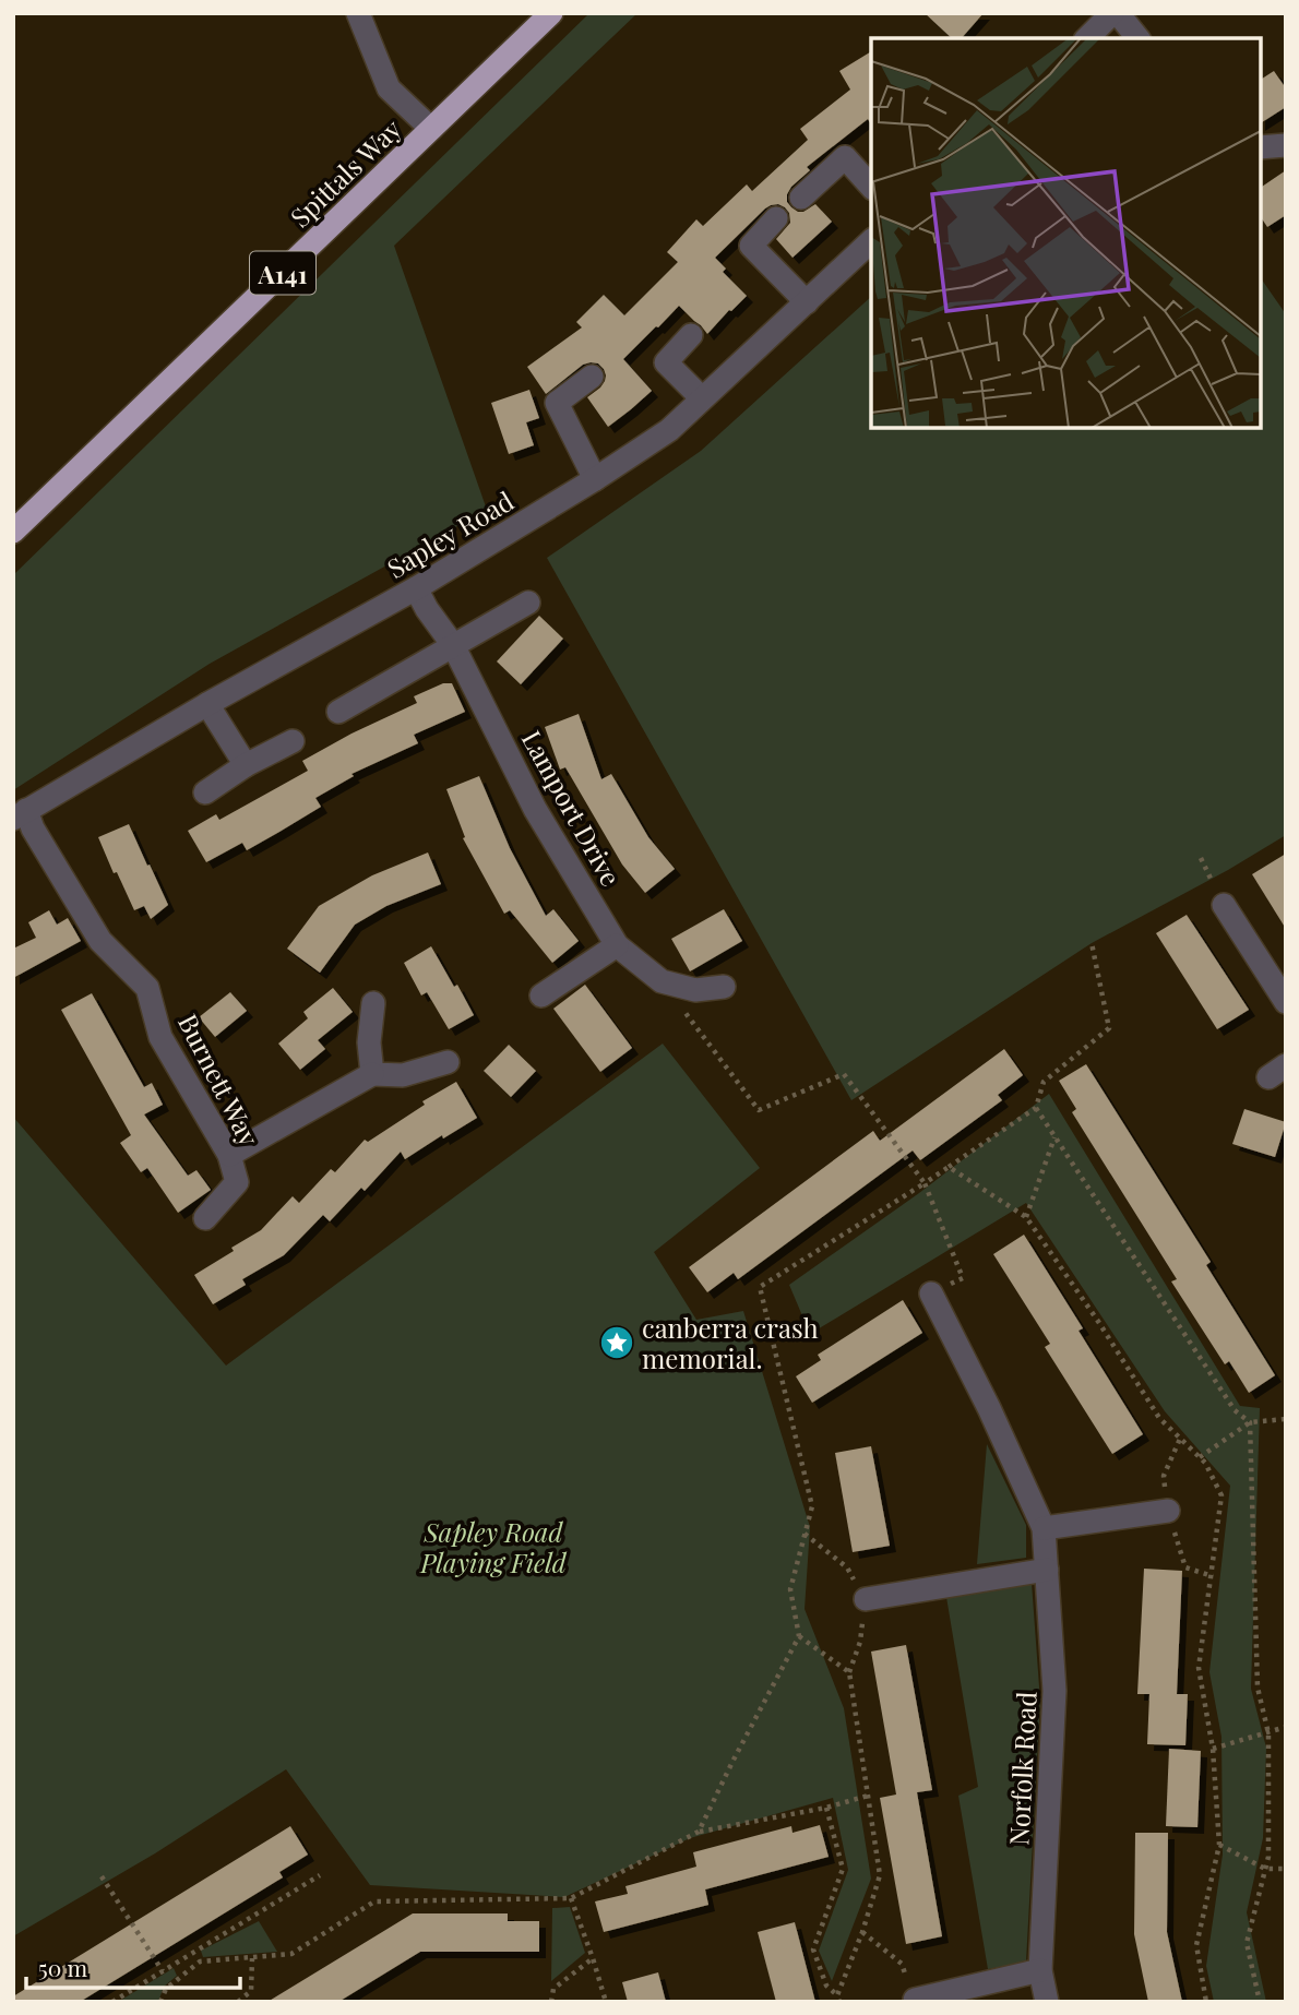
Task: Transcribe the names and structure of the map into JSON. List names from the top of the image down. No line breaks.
{"streets":{"highway":["Spittals Way","A141"],"street":["Sapley Road","Lamport Drive","Burnett Way","Norfolk Road"]},"crossings":[["Sapley Road","Lamport Drive"],["Sapley Road","Burnett Way"]],"parks":["Sapley Road Playing Field"],"places":{"place":["canberra crash memorial."]},"scale_bar":"50 m"}
